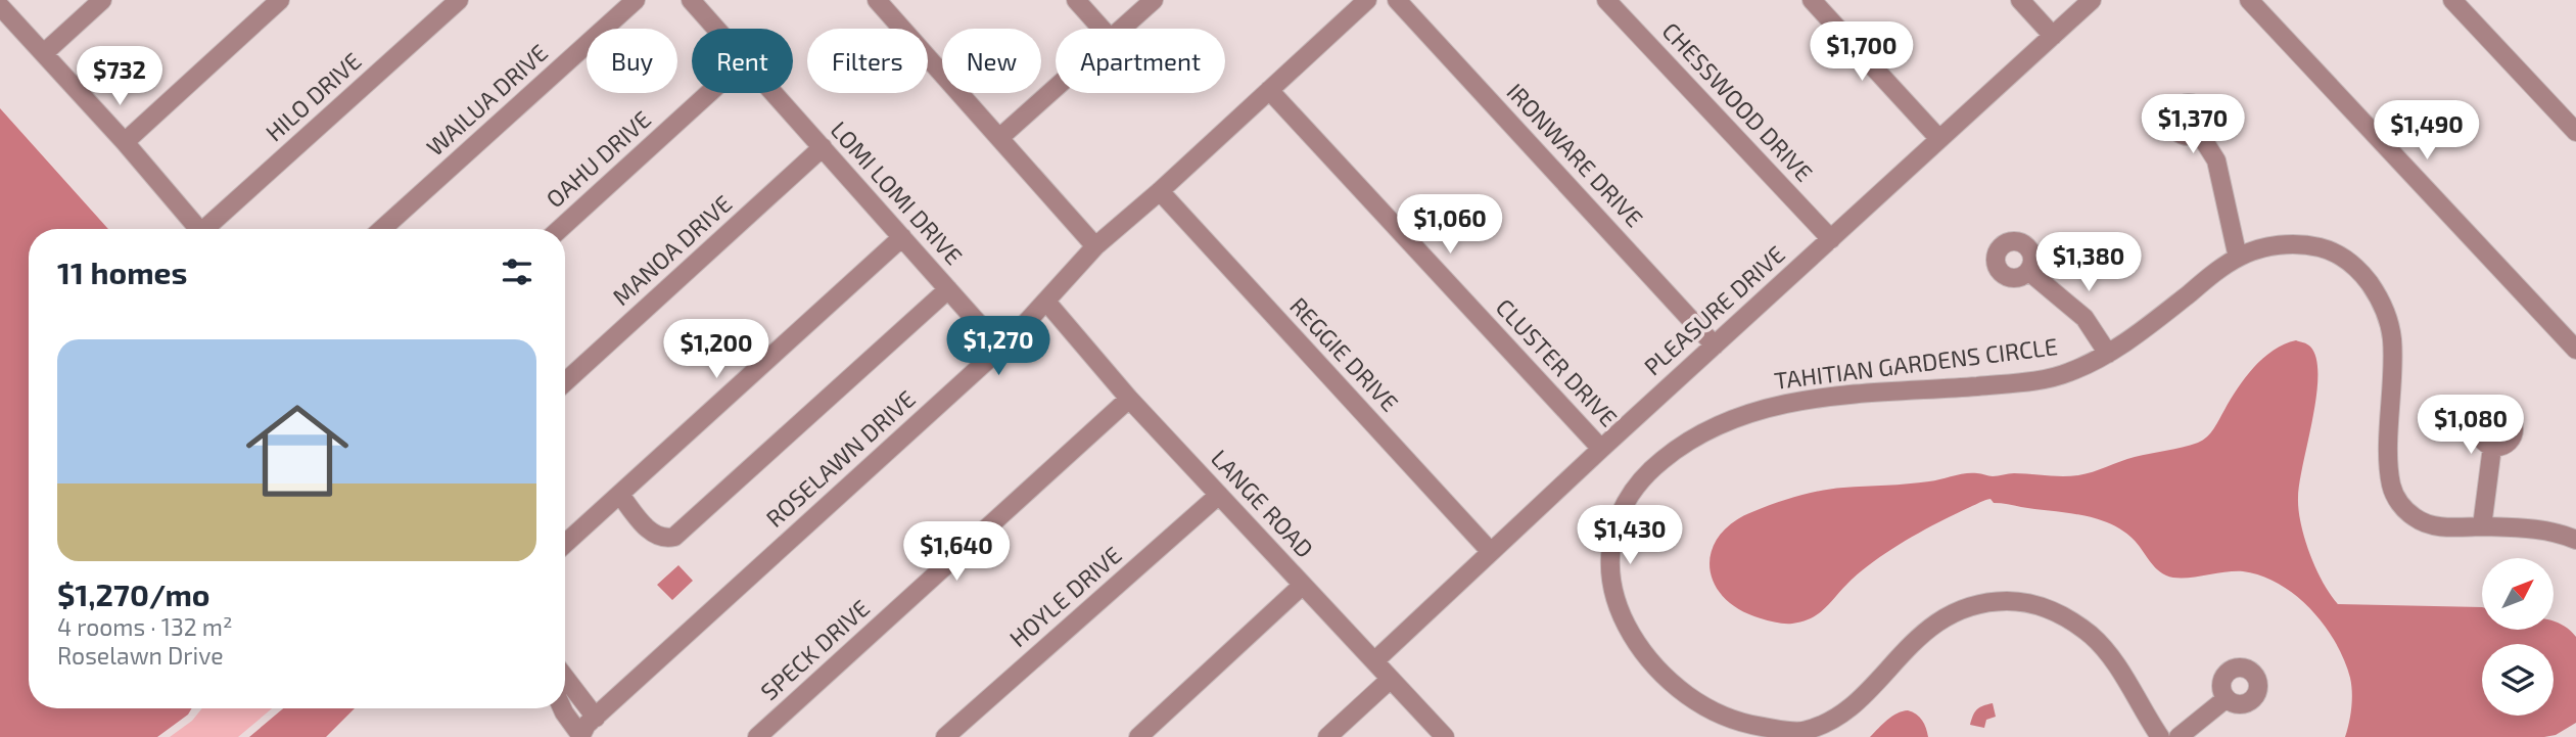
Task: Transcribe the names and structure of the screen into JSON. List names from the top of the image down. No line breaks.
{"streets":{"street":["HILO DRIVE","WAILUA DRIVE","CHESSWOOD DRIVE","IRONWARE DRIVE","OAHU DRIVE","LOMI LOMI DRIVE","MANOA DRIVE","PLEASURE DRIVE","REGGIE DRIVE","CLUSTER DRIVE","TAHITIAN GARDENS CIRCLE","ROSELAWN DRIVE","LANGE ROAD","HOYLE DRIVE","SPECK DRIVE"]},"crossings":[["CHESSWOOD DRIVE","PLEASURE DRIVE"],["IRONWARE DRIVE","PLEASURE DRIVE"],["LOMI LOMI DRIVE","MANOA DRIVE"],["PLEASURE DRIVE","REGGIE DRIVE"],["PLEASURE DRIVE","CLUSTER DRIVE"],["PLEASURE DRIVE","LANGE ROAD"],["REGGIE DRIVE","ROSELAWN DRIVE"],["CLUSTER DRIVE","ROSELAWN DRIVE"],["ROSELAWN DRIVE","LANGE ROAD"],["LANGE ROAD","HOYLE DRIVE"],["LANGE ROAD","SPECK DRIVE"]],"north":"top right","page":{"price":["$1,700","$732","$1,370","$1,490","$1,060","$1,380","$1,270","$1,200","$1,080","$1,430","$1,640"],"chip":["Buy","Rent","Filters","New","Apartment"],"heading":"11 homes","list":[{"name":"$1,270/mo","note":"4 rooms · 132 m² · Roselawn Drive"}]}}
